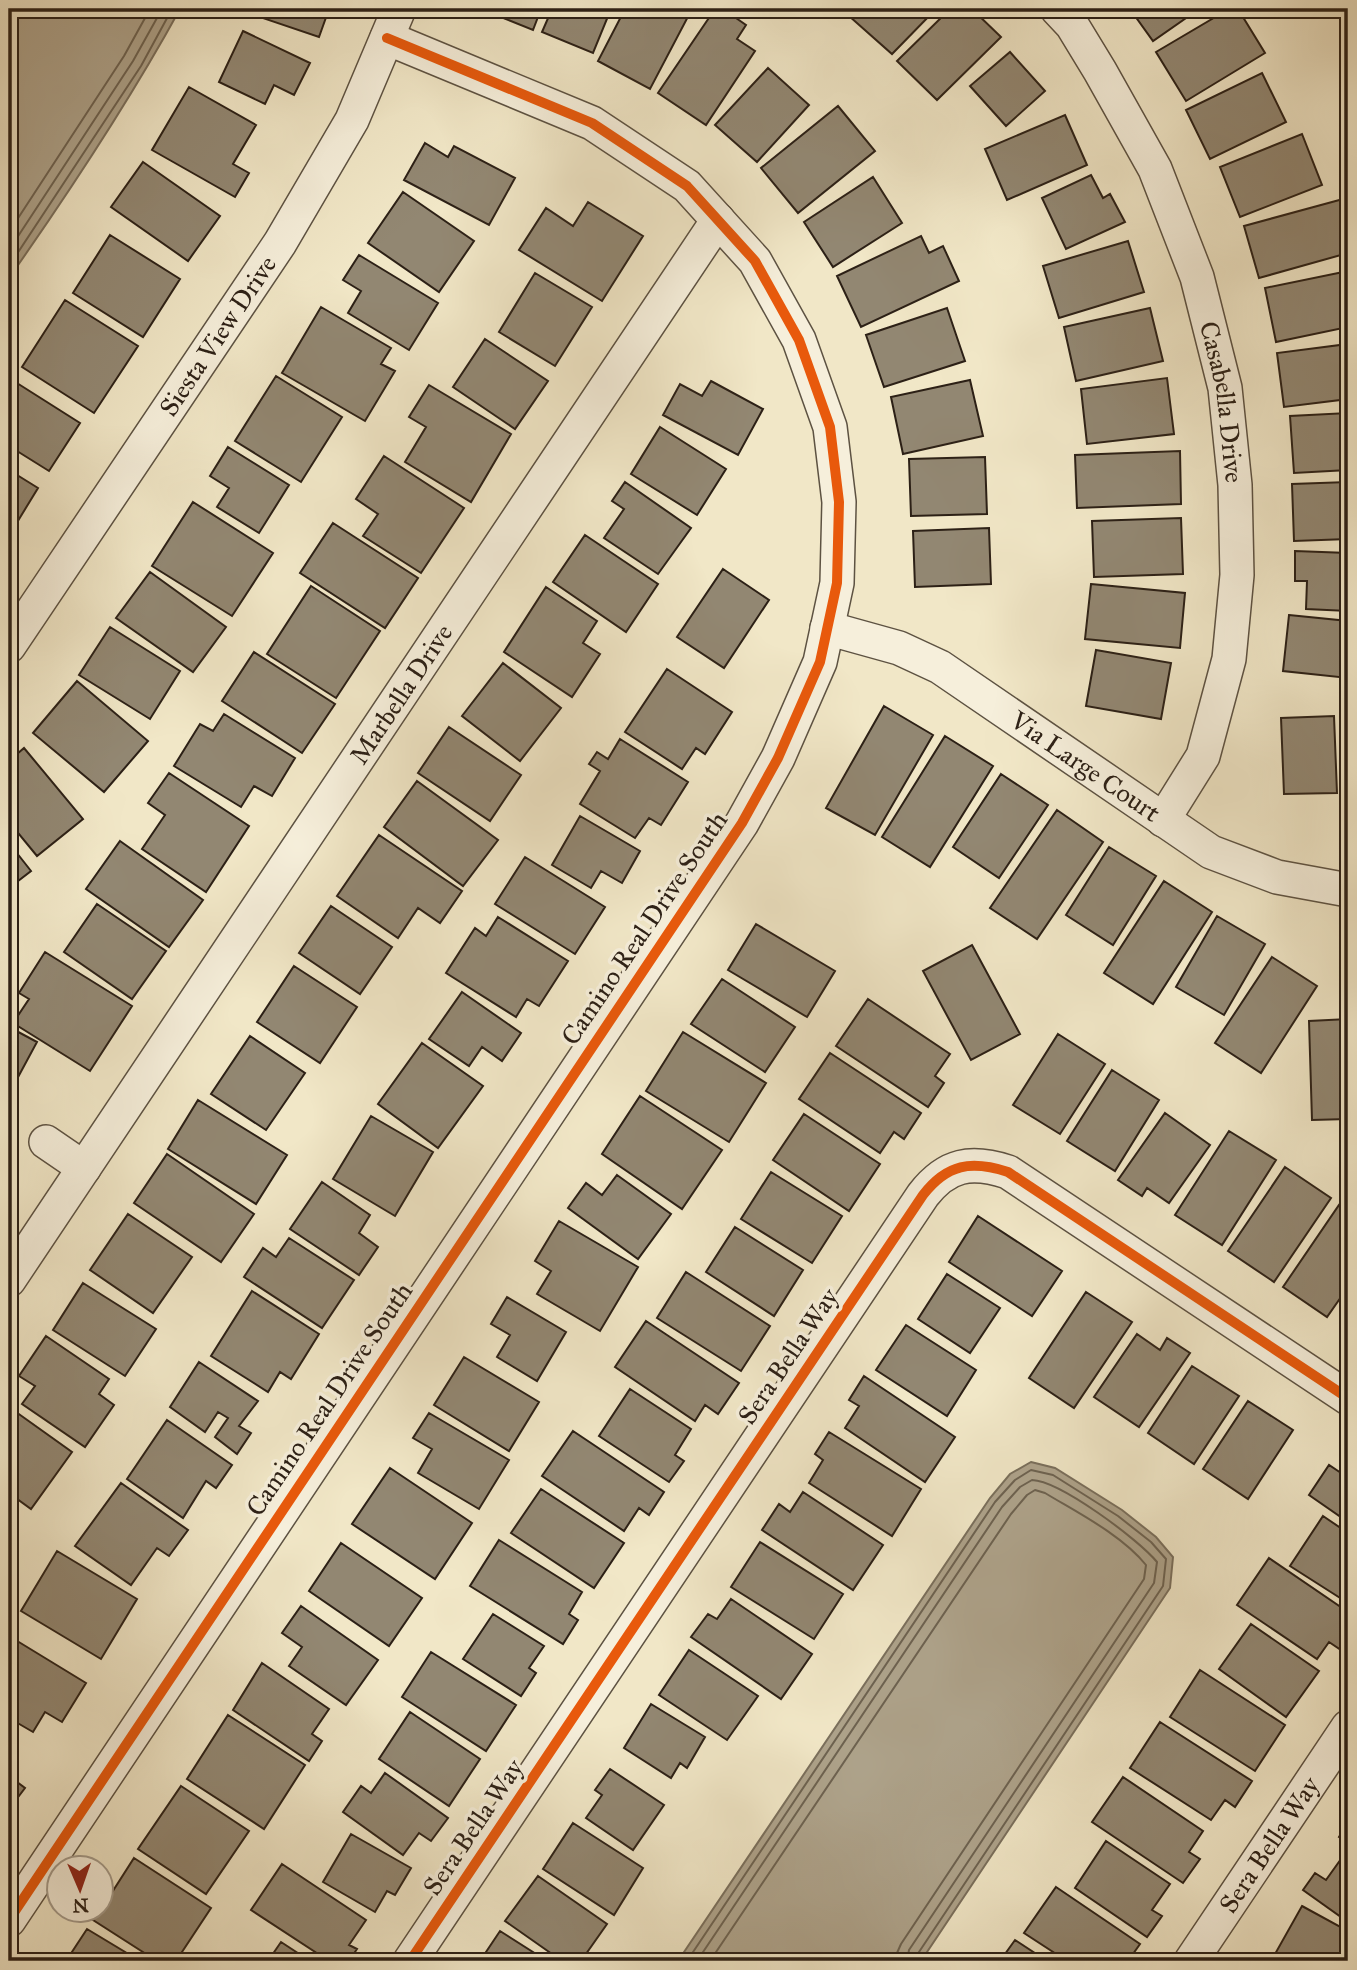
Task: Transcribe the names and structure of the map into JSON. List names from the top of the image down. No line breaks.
{"streets":{"street":["Siesta View Drive","Casabella Drive","Marbella Drive","Via Large Court","Camino Real Drive South","Sera Bella Way"]},"crossings":[["Siesta View Drive","Camino Real Drive South"],["Casabella Drive","Via Large Court"],["Marbella Drive","Camino Real Drive South"],["Via Large Court","Camino Real Drive South"]],"north":"bottom"}
